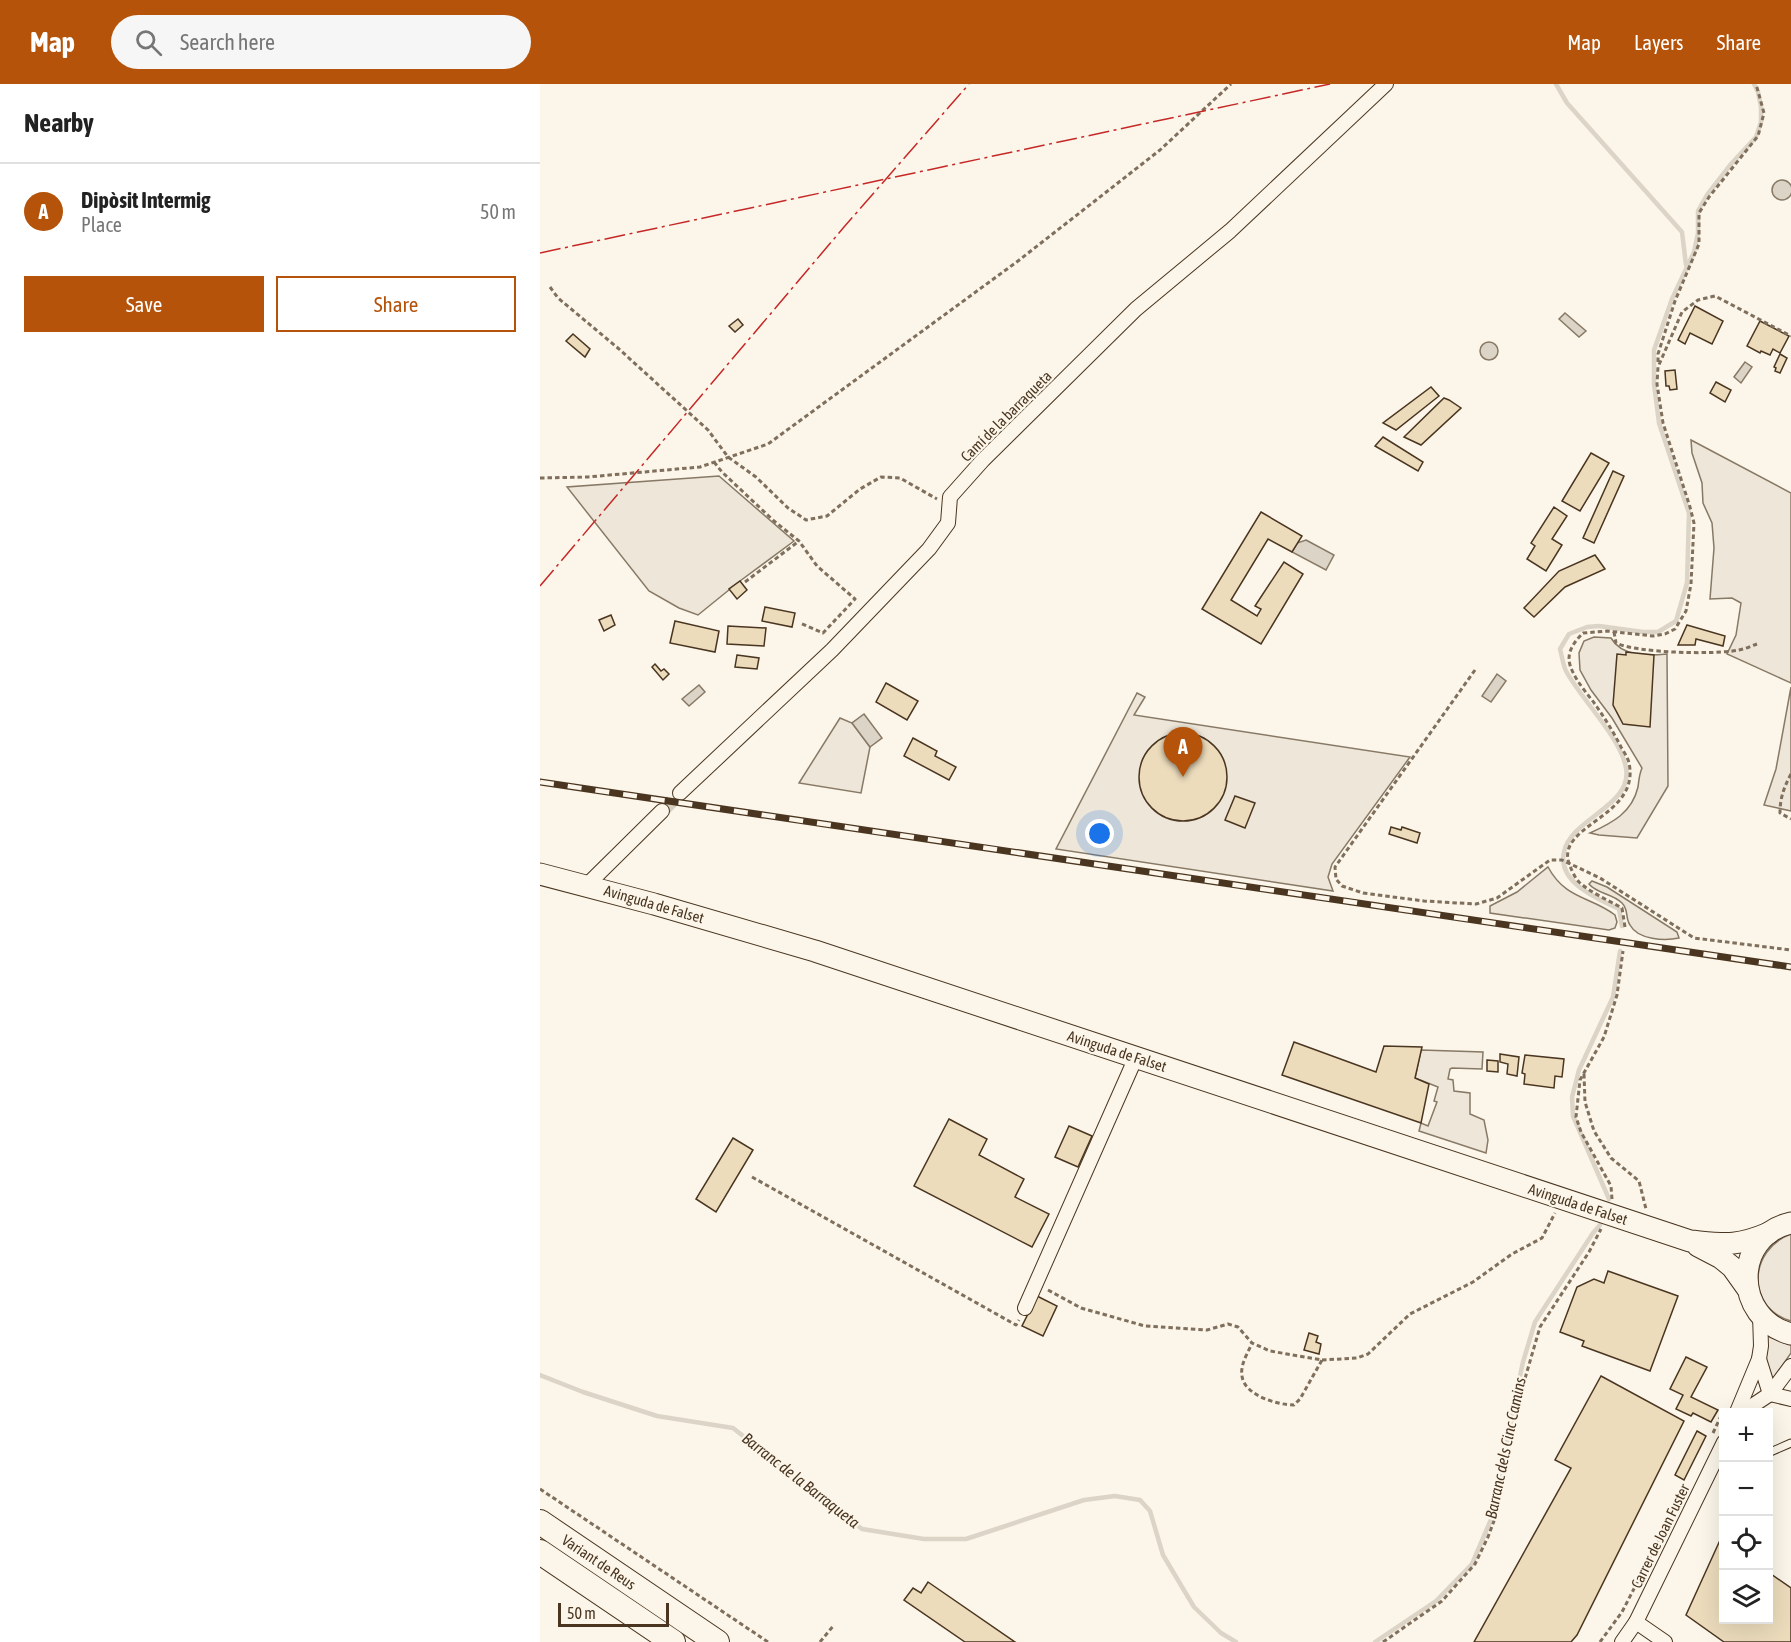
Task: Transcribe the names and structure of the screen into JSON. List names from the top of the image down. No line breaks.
{"streets":{"highway":["Variant de Reus"],"main road":["Avinguda de Falset"],"street":["Camí de la barraqueta","Carrer de Joan Fuster"]},"water":["Barranc dels Cinc Camins","Barranc de la Barraqueta"],"scale_bar":"50 m","page":{"header":"Map","search":"Search here","nav":["Map","Layers","Share"],"heading":"Nearby","list":[{"mark":"A","name":"Dipòsit Intermig","note":"Place","value":"50 m"}],"buttons":["Save","Share"],"pins":"A","map_buttons":["+","−"],"scale":"50 m"}}
